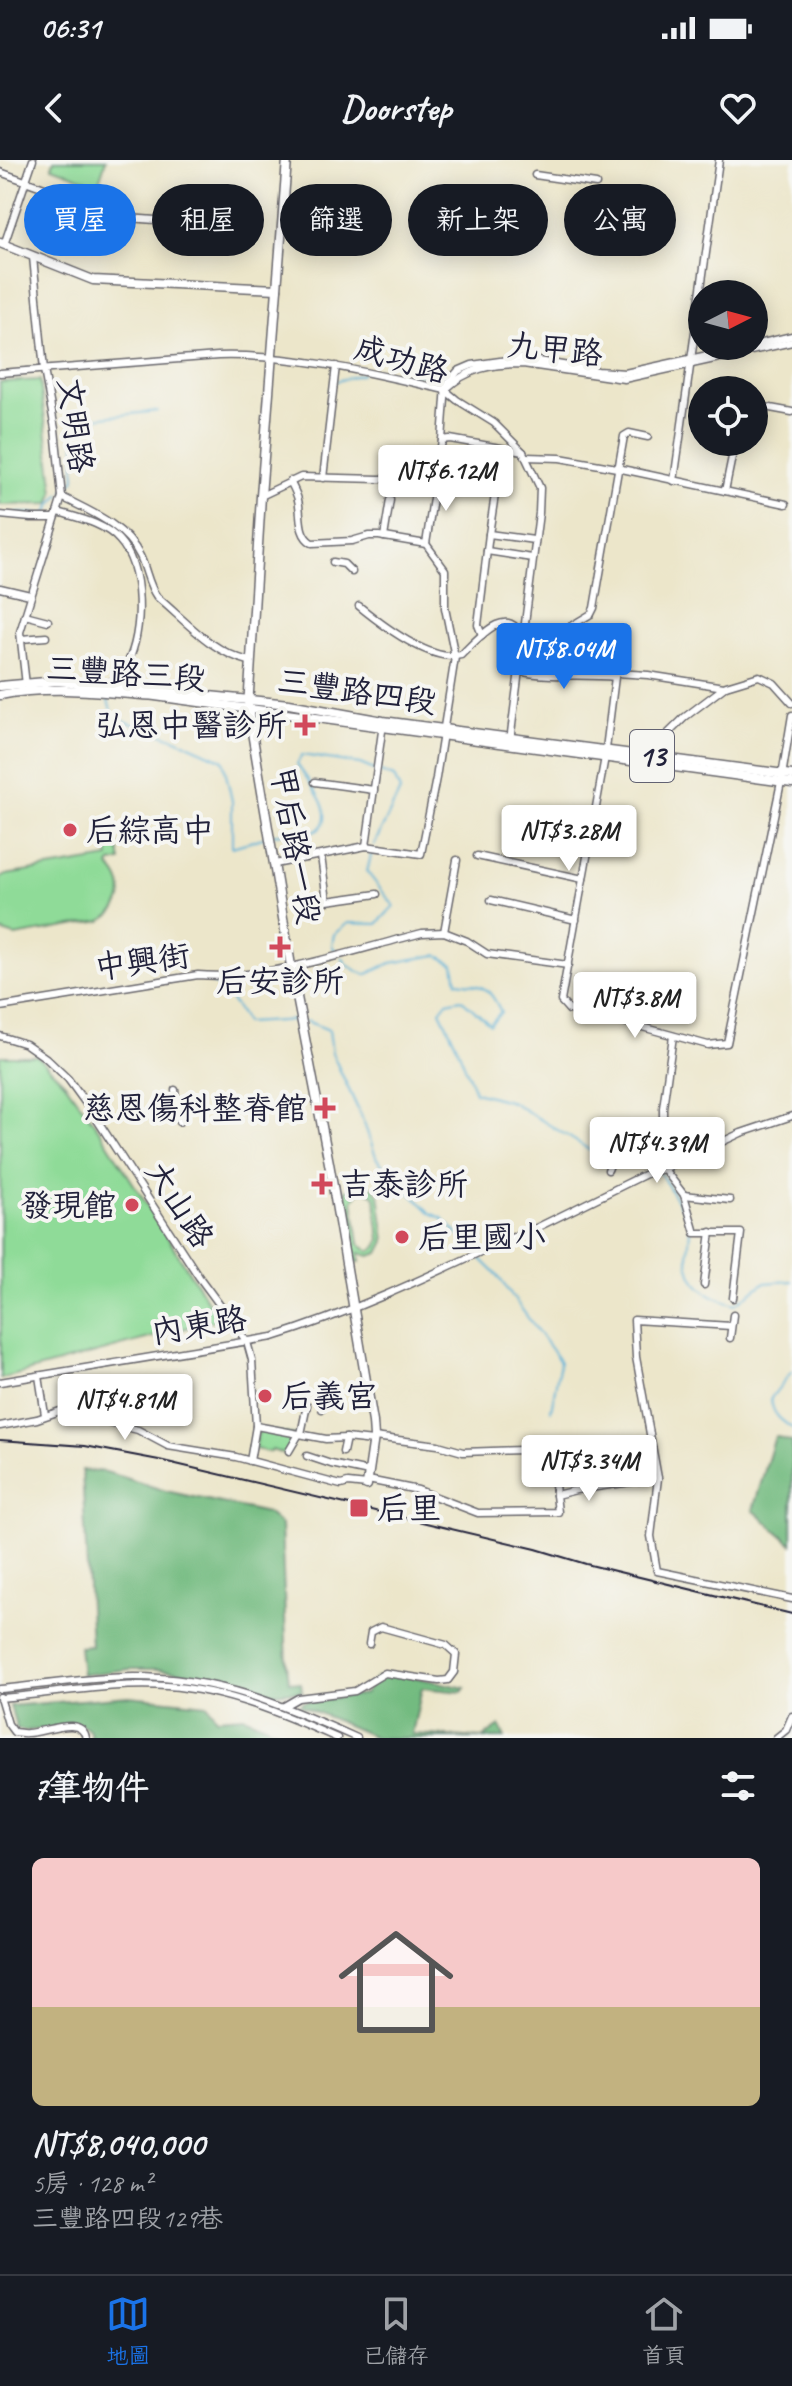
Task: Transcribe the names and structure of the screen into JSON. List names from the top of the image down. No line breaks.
{"streets":{"main road":["三豐路三段","三豐路四段","13","甲后路一段"],"street":["九甲路","成功路","文明路","中興街","大山路","內東路"]},"crossings":[["九甲路","成功路"],["成功路","文明路"],["成功路","三豐路四段"],["成功路","甲后路一段"],["文明路","三豐路三段"],["三豐路三段","三豐路四段"],["三豐路三段","甲后路一段"],["三豐路四段","甲后路一段"],["甲后路一段","中興街"],["甲后路一段","內東路"],["大山路","內東路"]],"places":{"health":["弘恩中醫診所","后安診所","慈恩傷科整脊館","吉泰診所"],"other":["后綜高中","發現館","后里國小","后義宮"],"transit":["后里"]},"north":"right","page":{"status":"06:31","header":"Doorstep","chip":["買屋","租屋","篩選","新上架","公寓"],"price":["NT$6.12M","NT$8.04M","NT$3.28M","NT$3.8M","NT$4.39M","NT$4.81M","NT$3.34M"],"heading":"7筆物件","list":[{"name":"NT$8,040,000","note":"5房 · 128 m² · 三豐路四段129巷"}],"tabs":["地圖","已儲存","首頁"]}}
